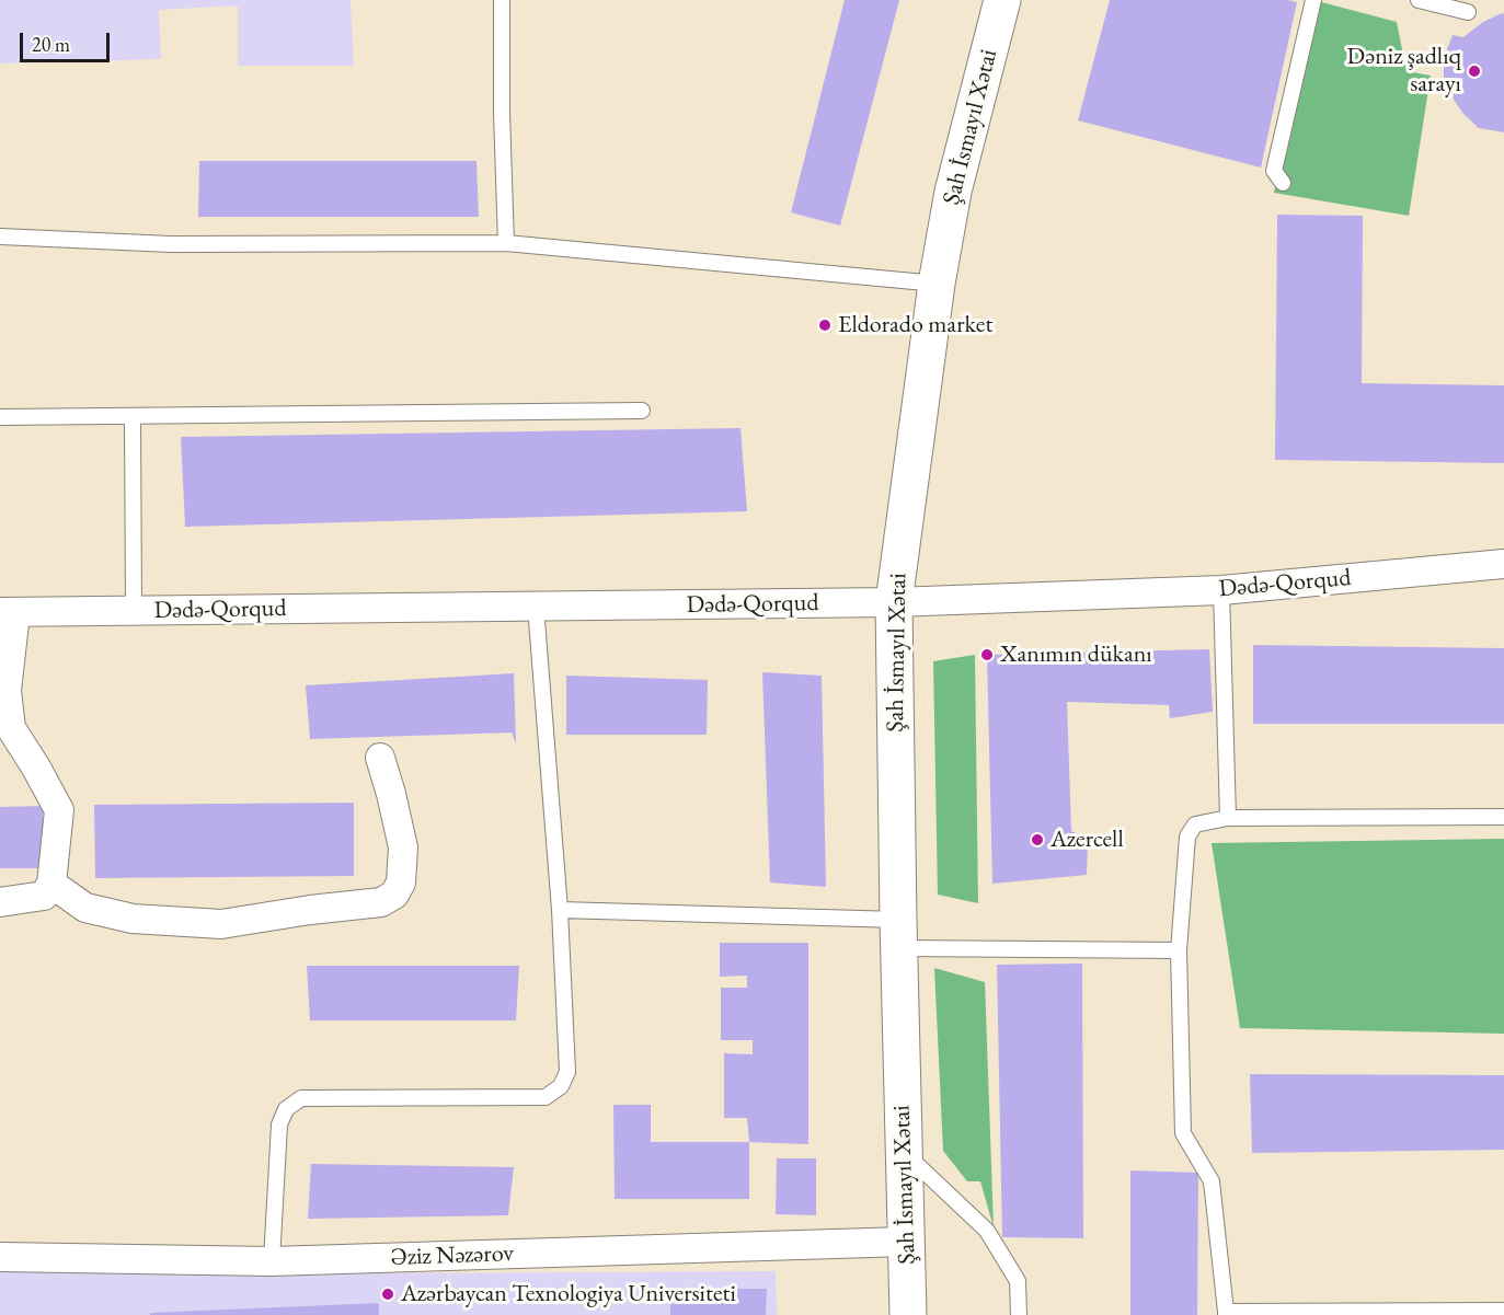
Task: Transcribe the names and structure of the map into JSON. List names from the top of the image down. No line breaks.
{"streets":{"main road":["Şah İsmayıl Xətai"],"street":["Dədə-Qorqud","Əziz Nəzərov"]},"crossings":[["Şah İsmayıl Xətai","Dədə-Qorqud"],["Şah İsmayıl Xətai","Əziz Nəzərov"]],"places":["Dəniz şadlıq sarayı","Eldorado market","Xanımın dükanı","Azercell","Azərbaycan Texnologiya Universiteti"],"scale_bar":"20 m"}
